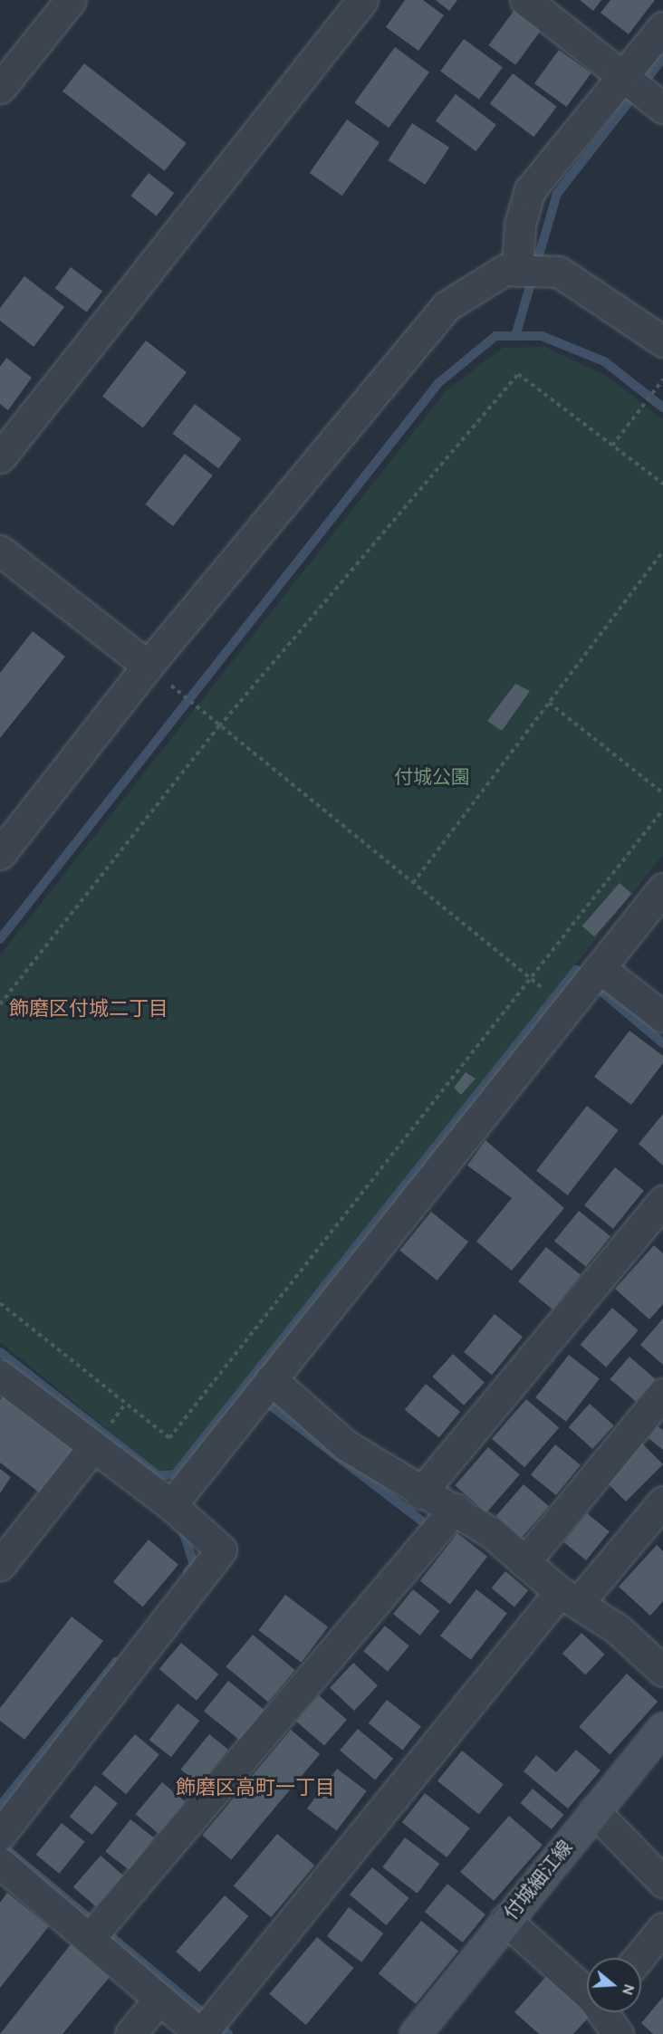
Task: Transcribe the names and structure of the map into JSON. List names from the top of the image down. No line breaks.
{"streets":{"main road":["付城細江線"]},"districts":["飾磨区付城二丁目","飾磨区高町一丁目"],"parks":["付城公園"],"north":"right"}
